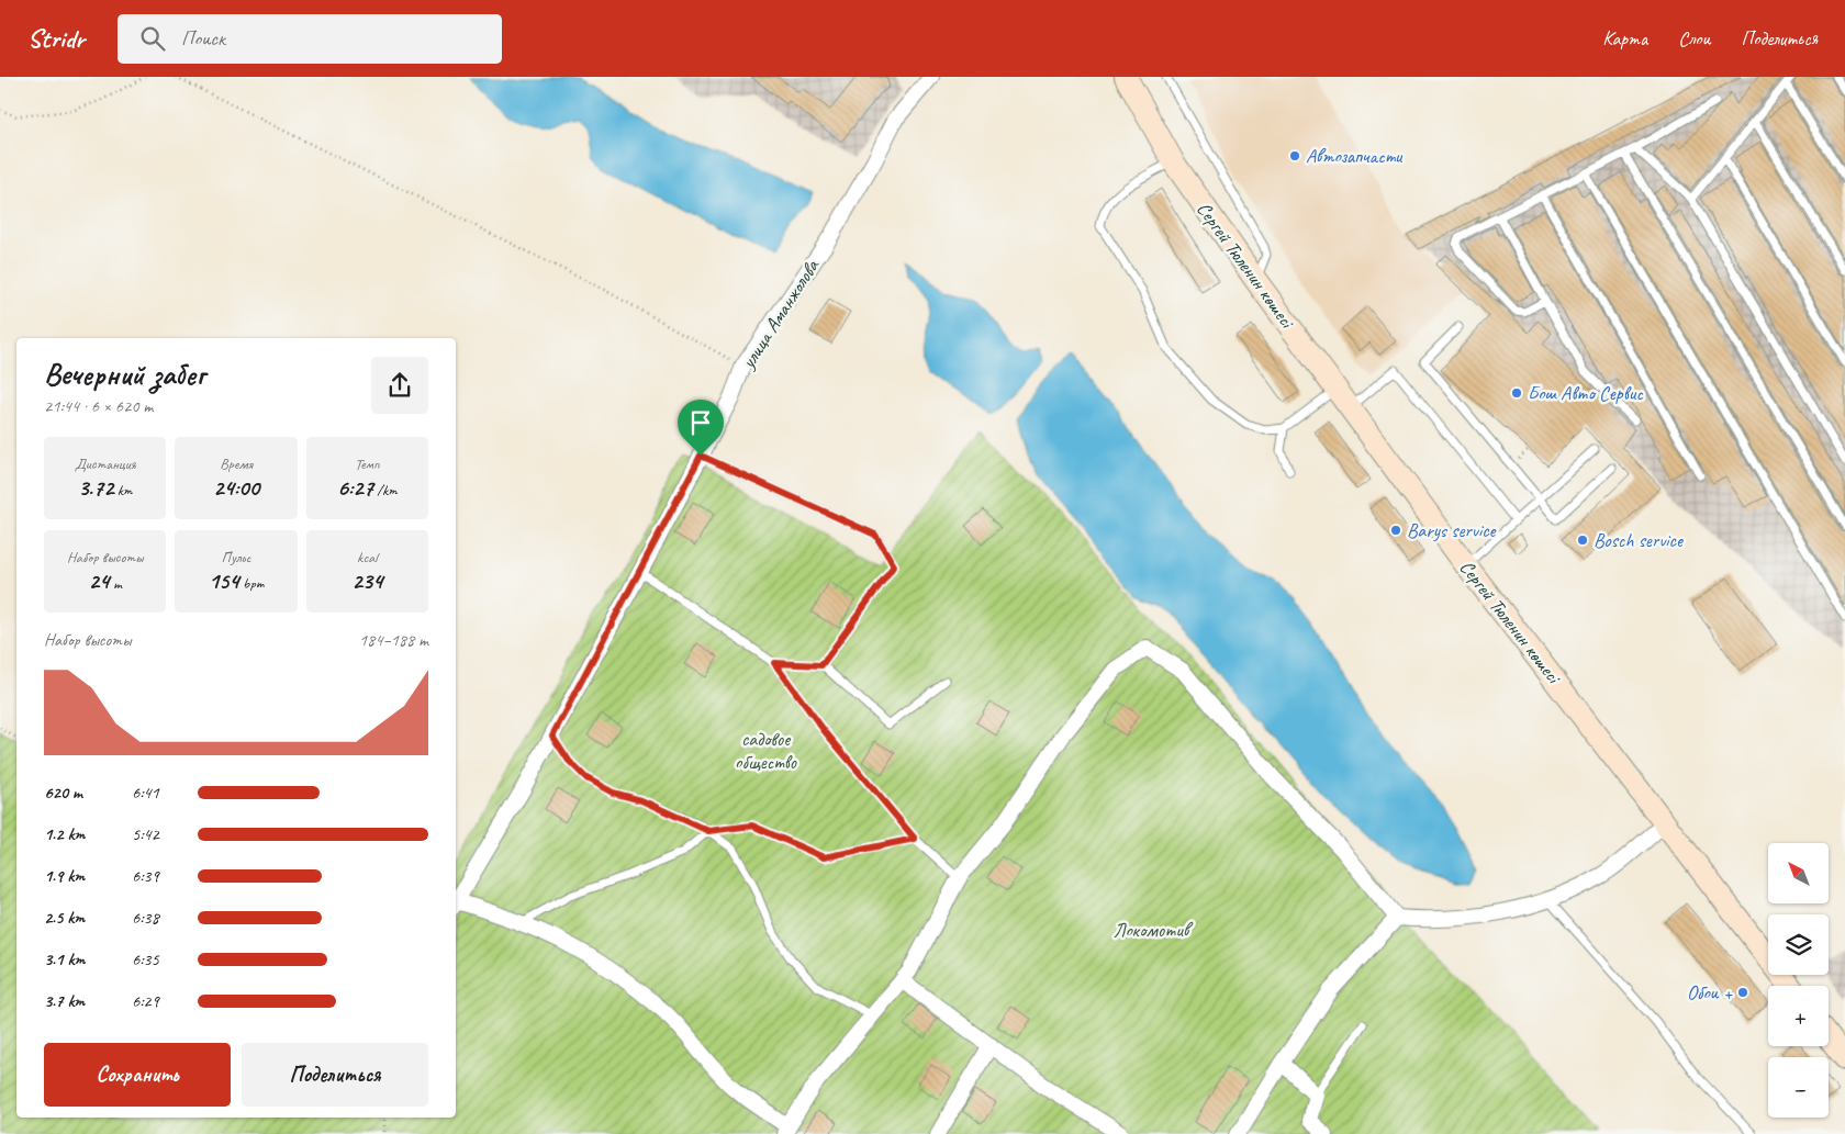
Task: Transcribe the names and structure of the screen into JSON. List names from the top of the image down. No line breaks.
{"streets":{"main road":["Сергей Тюленин көшесі"],"street":["улица Аманжолова"]},"parks":["садовое общество","Локомотив"],"places":["Автозапчасти","Бош Авто Сервис","Barys service","Bosch service","Обои +"],"north":"top left","page":{"header":"Stridr","search":"Поиск","nav":["Карта","Слои","Поделиться"],"heading":["Вечерний забег","21:44 · 6 × 620 m"],"stats":[["Дистанция","3.72 km"],["Время","24:00"],["Темп","6:27 /km"],["Набор высоты","24 m"],["Пульс","154 bpm"],["kcal","234"]],"chart":["Набор высоты","184–188 m"],"list":[{"name":"620 m","note":"6:41"},{"name":"1.2 km","note":"5:42"},{"name":"1.9 km","note":"6:39"},{"name":"2.5 km","note":"6:38"},{"name":"3.1 km","note":"6:35"},{"name":"3.7 km","note":"6:29"}],"map_buttons":["+","−"],"buttons":["Сохранить","Поделиться"]}}
